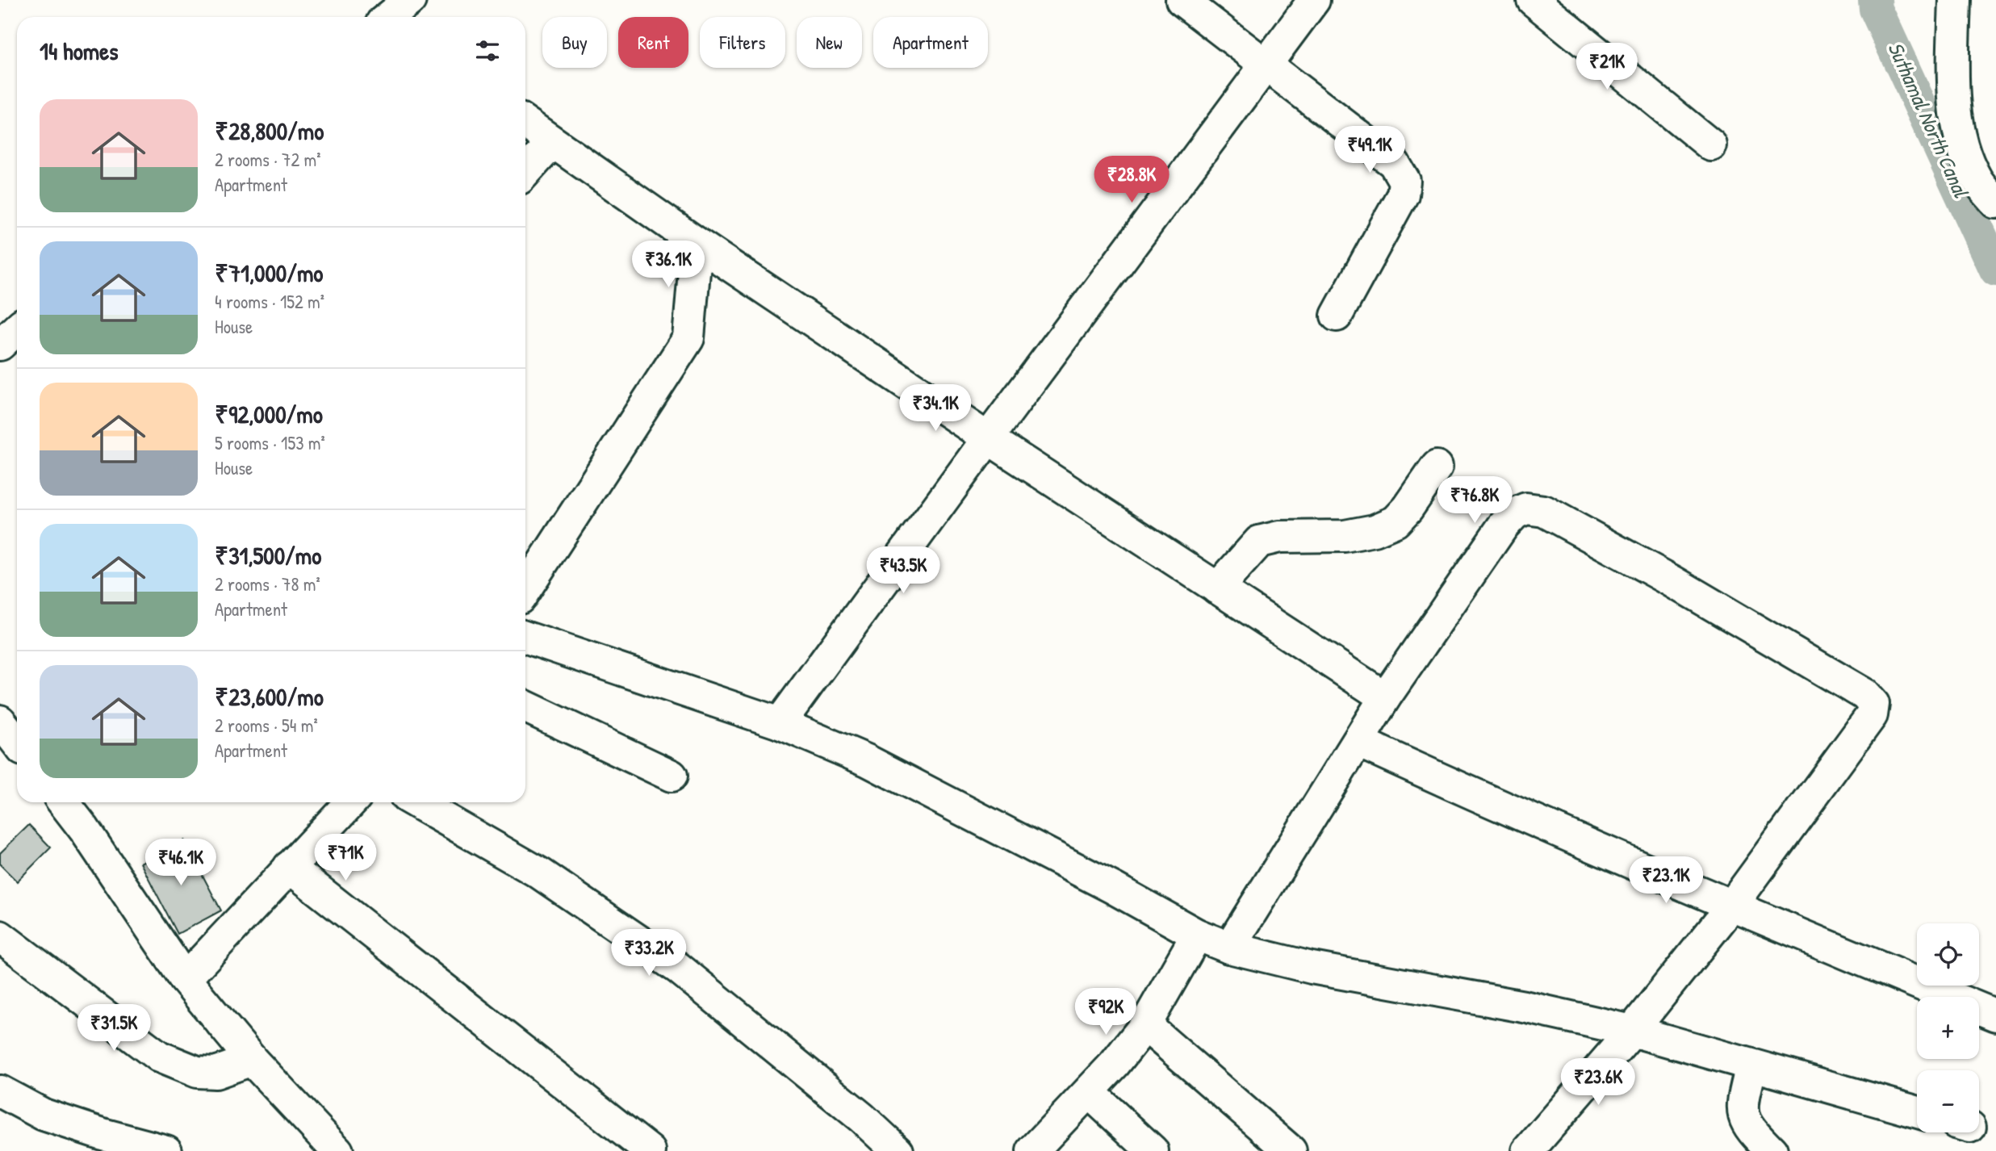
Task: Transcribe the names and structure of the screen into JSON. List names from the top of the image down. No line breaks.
{"water":["Suthamal North Canal"],"page":{"chip":["Buy","Rent","Filters","New","Apartment"],"heading":"14 homes","price":["₹21K","₹49.1K","₹28.8K","₹36.1K","₹34.1K","₹76.8K","₹43.5K","₹71K","₹46.1K","₹23.1K","₹33.2K","₹92K","₹31.5K","₹23.6K"],"list":[{"name":"₹28,800/mo","note":"2 rooms · 72 m² · Apartment"},{"name":"₹71,000/mo","note":"4 rooms · 152 m² · House"},{"name":"₹92,000/mo","note":"5 rooms · 153 m² · House"},{"name":"₹31,500/mo","note":"2 rooms · 78 m² · Apartment"},{"name":"₹23,600/mo","note":"2 rooms · 54 m² · Apartment"}],"map_buttons":["+","−"]}}
